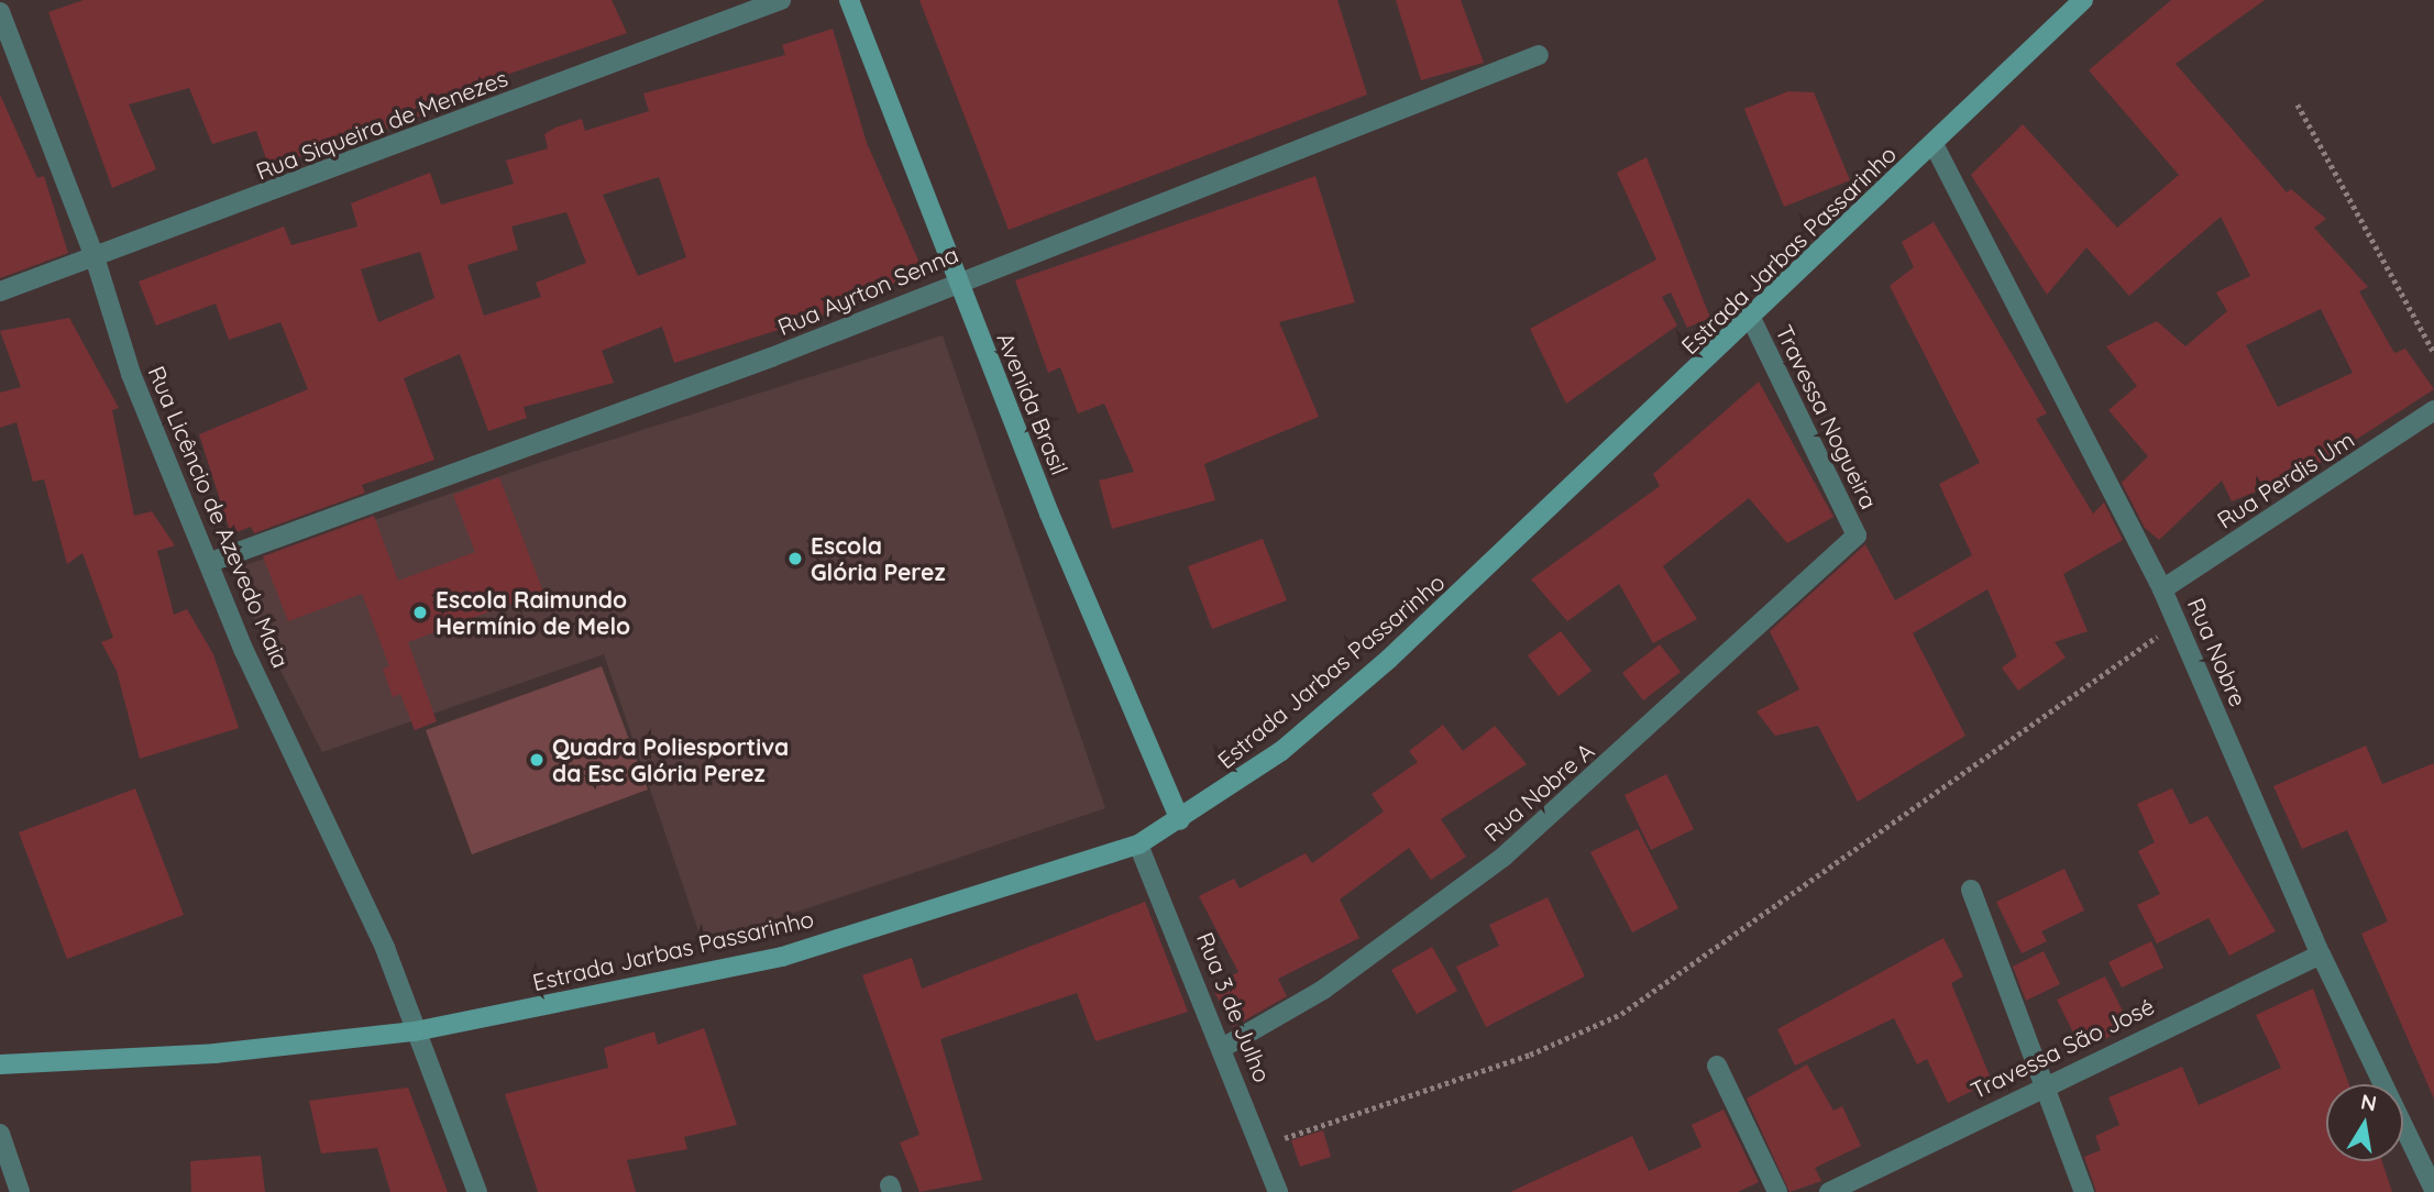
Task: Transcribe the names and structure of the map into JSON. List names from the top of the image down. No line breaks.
{"streets":{"street":["Rua Siqueira de Menezes","Estrada Jarbas Passarinho","Rua Ayrton Senna","Avenida Brasil","Travessa Nogueira","Rua Perdis Um","Rua Licêncio de Azevedo Maia","Rua Nobre","Rua Nobre A","Rua 3 de Julho","Travessa São José"]},"crossings":[["Rua Siqueira de Menezes","Rua Licêncio de Azevedo Maia"],["Estrada Jarbas Passarinho","Avenida Brasil"],["Estrada Jarbas Passarinho","Travessa Nogueira"],["Estrada Jarbas Passarinho","Rua Licêncio de Azevedo Maia"],["Estrada Jarbas Passarinho","Rua Nobre"],["Estrada Jarbas Passarinho","Rua 3 de Julho"],["Rua Ayrton Senna","Avenida Brasil"],["Rua Ayrton Senna","Rua Licêncio de Azevedo Maia"],["Travessa Nogueira","Rua Nobre A"],["Rua Perdis Um","Rua Nobre"],["Rua Nobre","Travessa São José"],["Rua Nobre A","Rua 3 de Julho"]],"places":["Escola Glória Perez","Escola Raimundo Hermínio de Melo","Quadra Poliesportiva da Esc Glória Perez"],"north":"top"}
